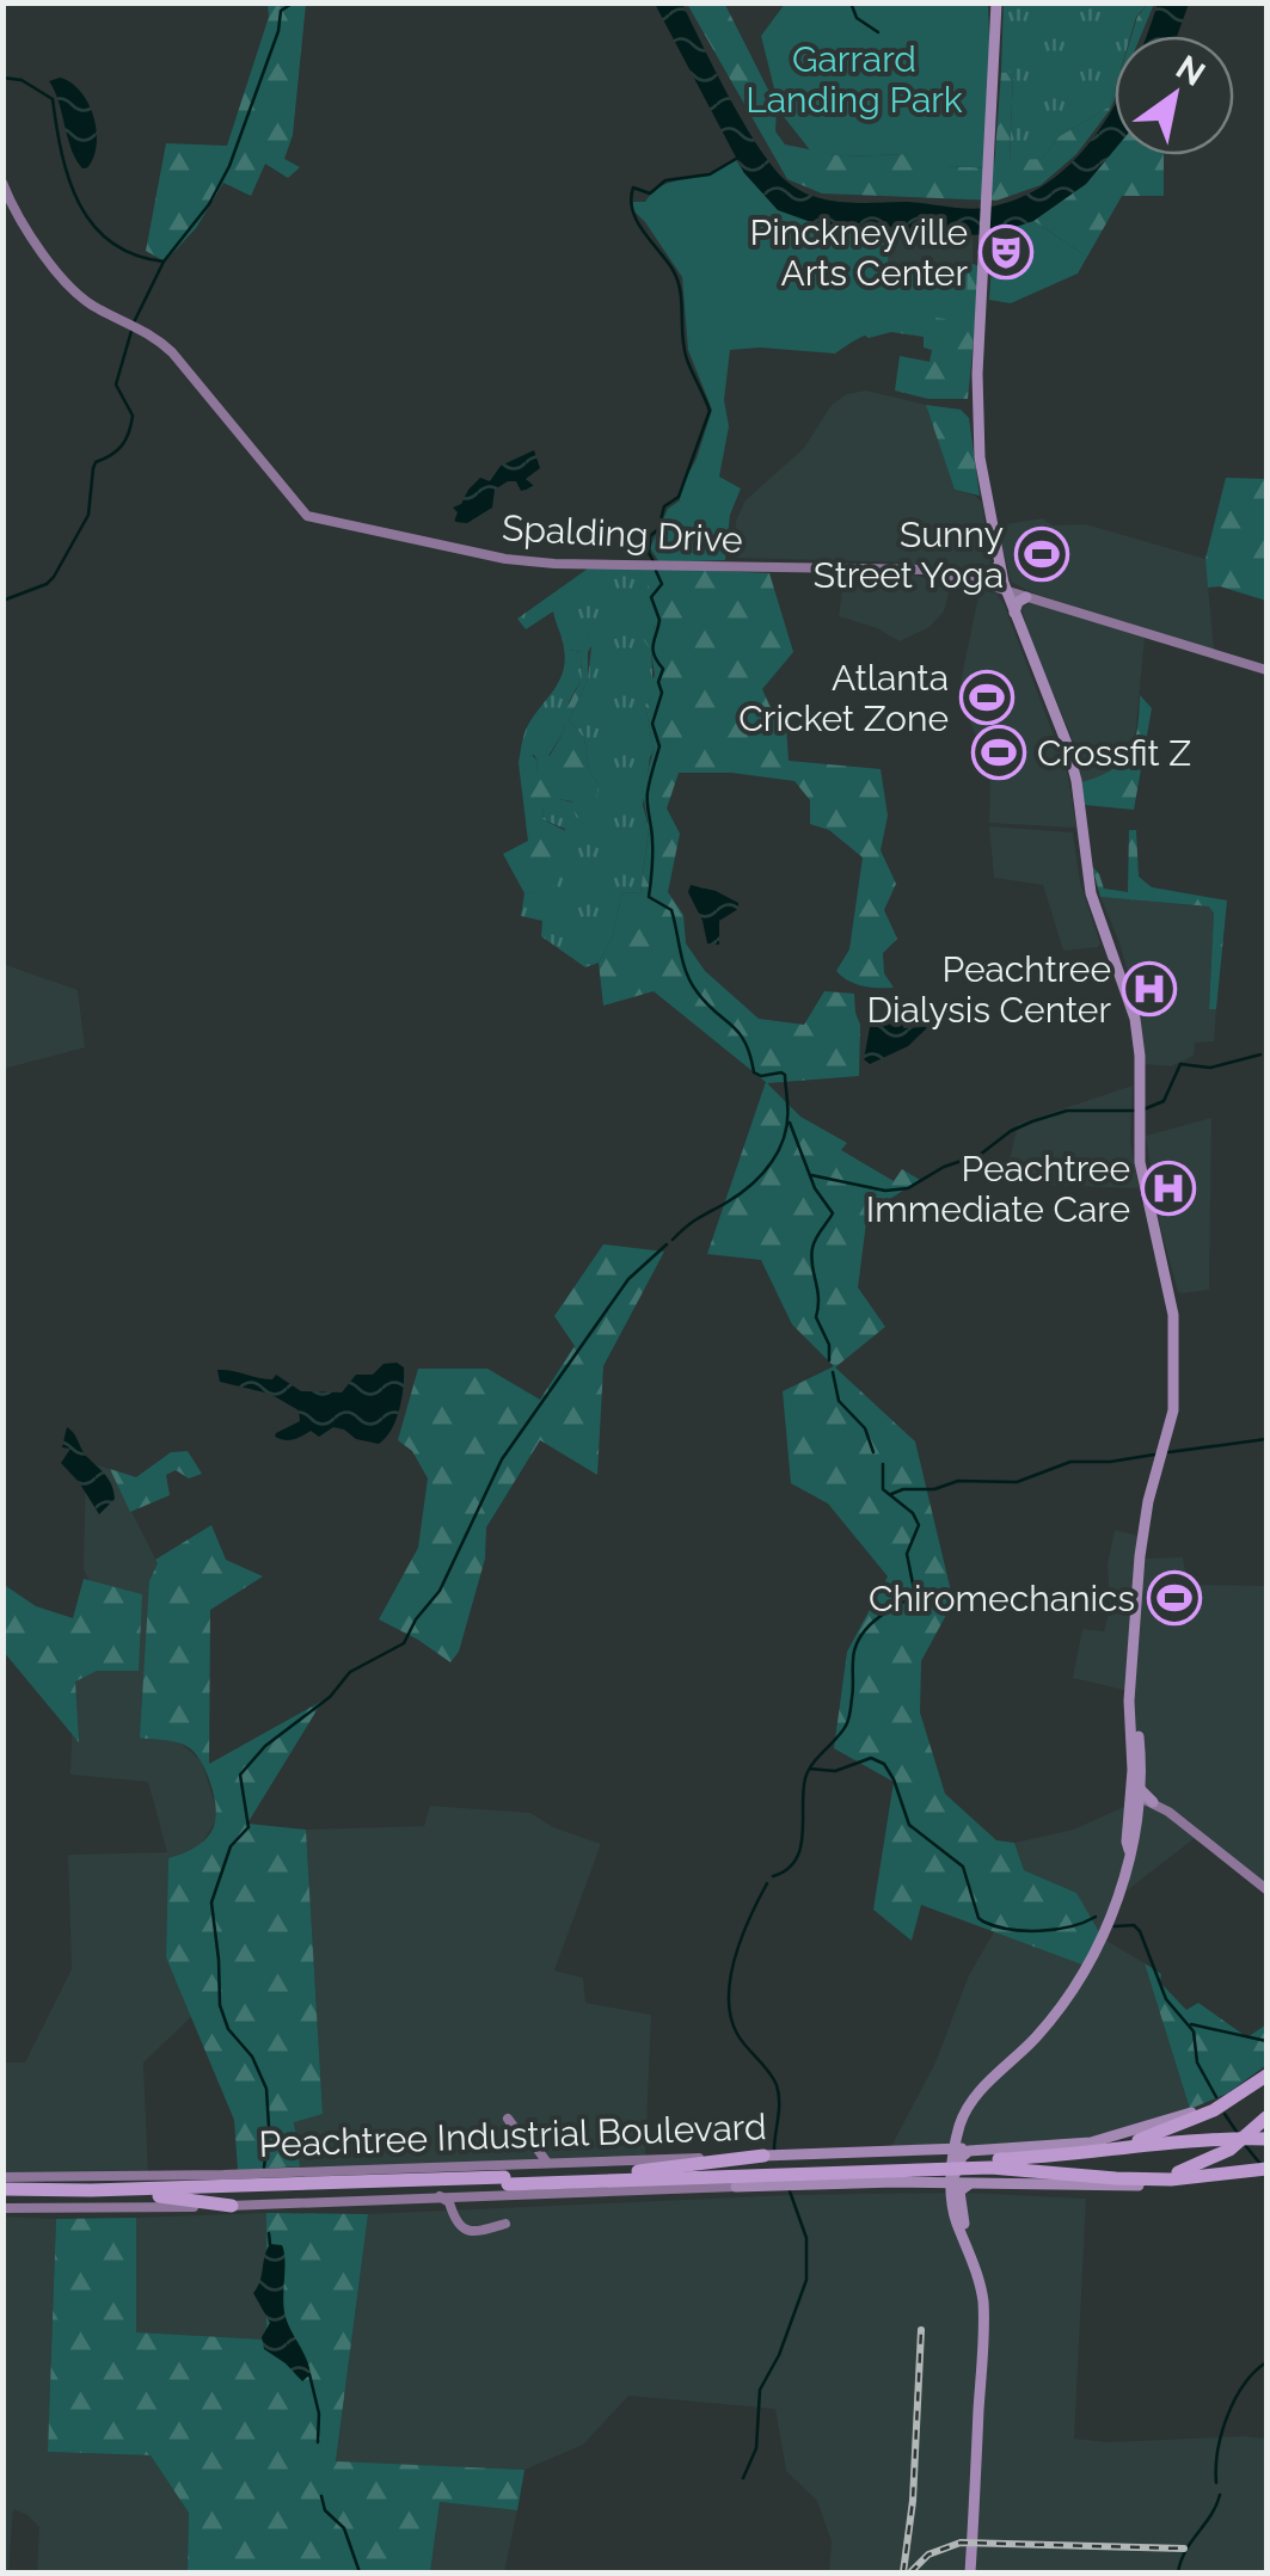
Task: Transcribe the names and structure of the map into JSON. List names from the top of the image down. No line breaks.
{"streets":{"highway":["Peachtree Industrial Boulevard"],"main road":["Spalding Drive"]},"parks":["Garrard Landing Park"],"places":{"theatre":["Pinckneyville Arts Center"],"sports":["Sunny Street Yoga","Atlanta Cricket Zone","Crossfit Z","Chiromechanics"],"hospital":["Peachtree Dialysis Center","Peachtree Immediate Care"]},"north":"top right"}
